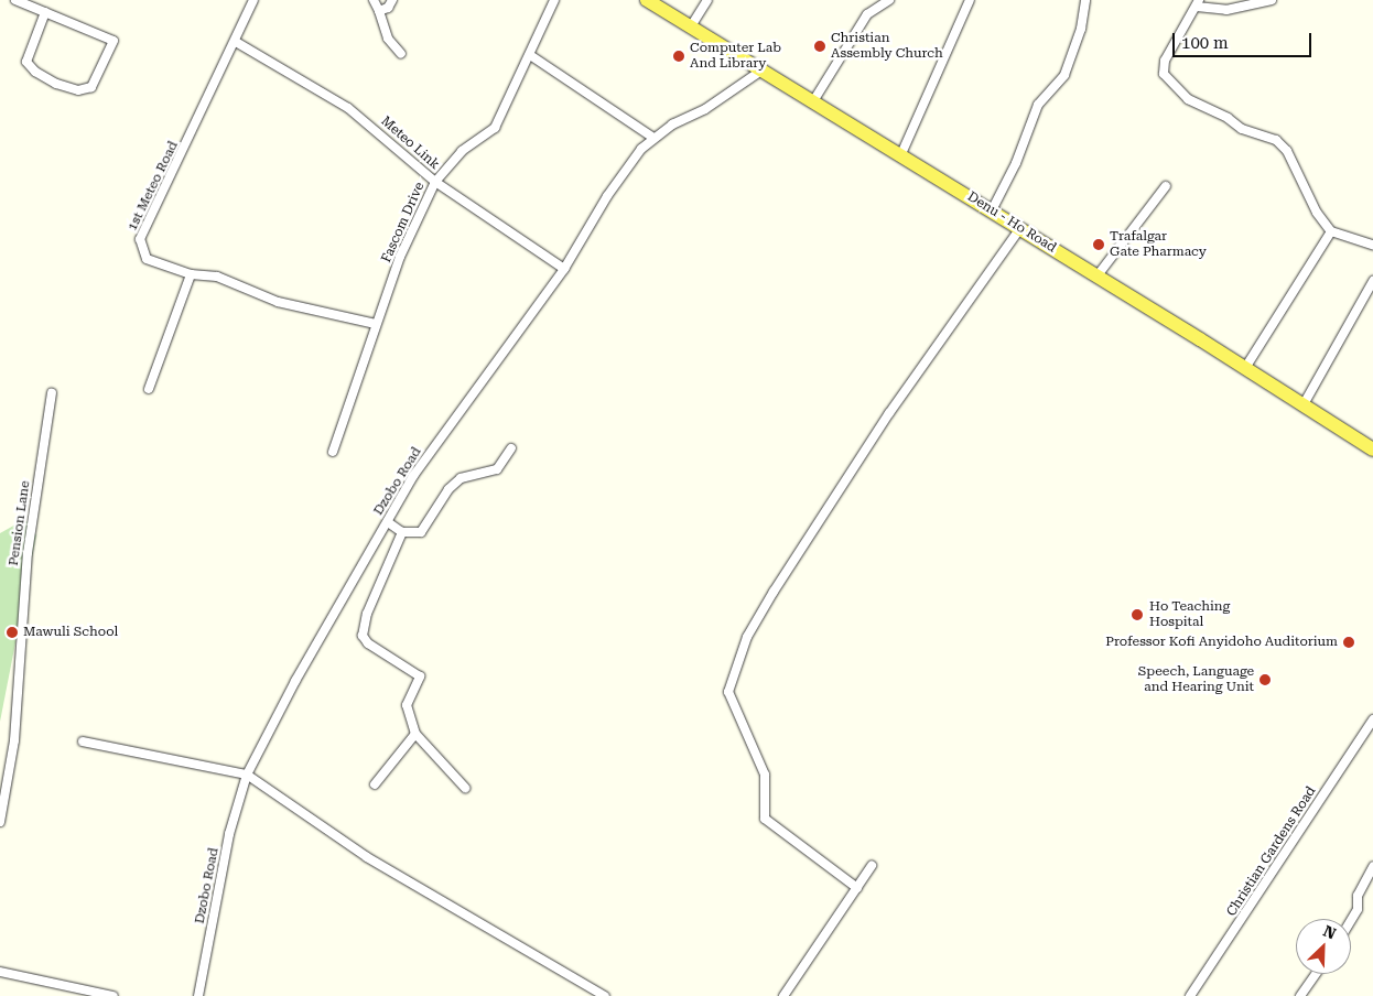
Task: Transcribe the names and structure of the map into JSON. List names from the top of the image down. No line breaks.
{"streets":{"main road":["Denu - Ho Road"],"street":["Meteo Link","1st Meteo Road","Fascom Drive","Dzobo Road","Pension Lane","Christian Gardens Road"]},"crossings":[["Meteo Link","1st Meteo Road"],["Meteo Link","Fascom Drive"],["Meteo Link","Dzobo Road"],["Denu - Ho Road","Dzobo Road"]],"places":["Christian Assembly Church","Computer Lab And Library","Trafalgar Gate Pharmacy","Ho Teaching Hospital","Mawuli School","Professor Kofi Anyidoho Auditorium","Speech, Language and Hearing Unit"],"scale_bar":"100 m","north":"top right"}
